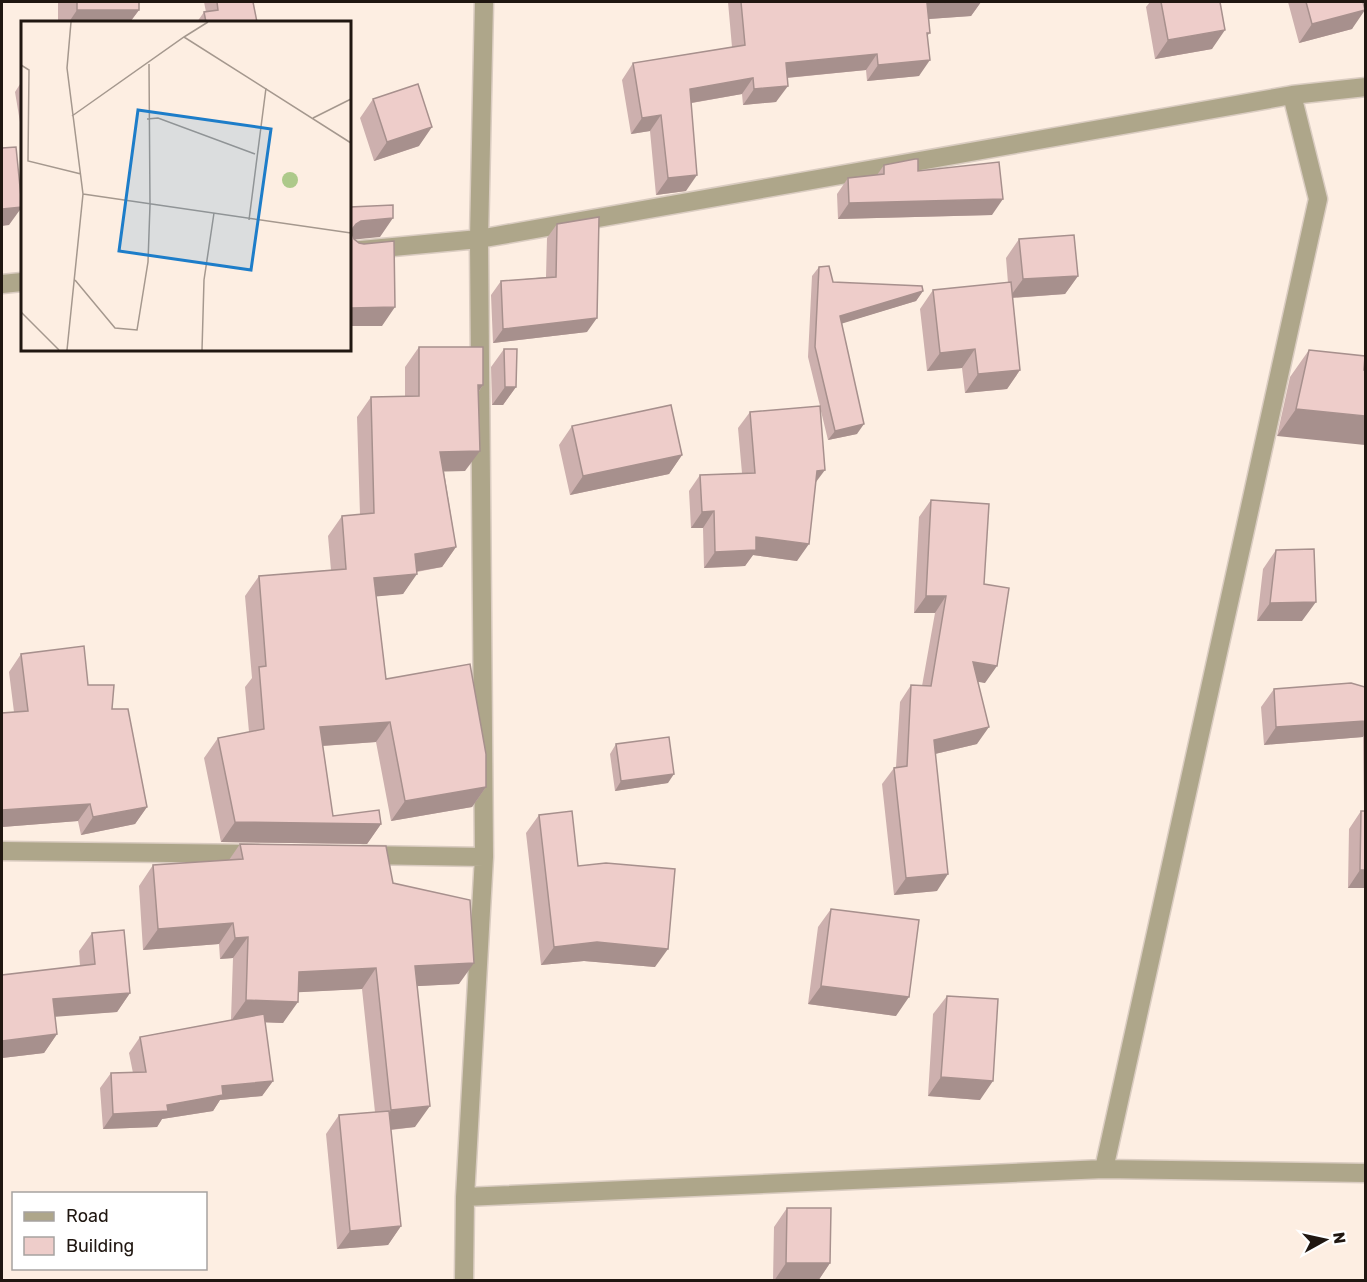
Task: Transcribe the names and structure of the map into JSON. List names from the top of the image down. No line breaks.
{"legend":["Road","Building"],"north":"right"}
